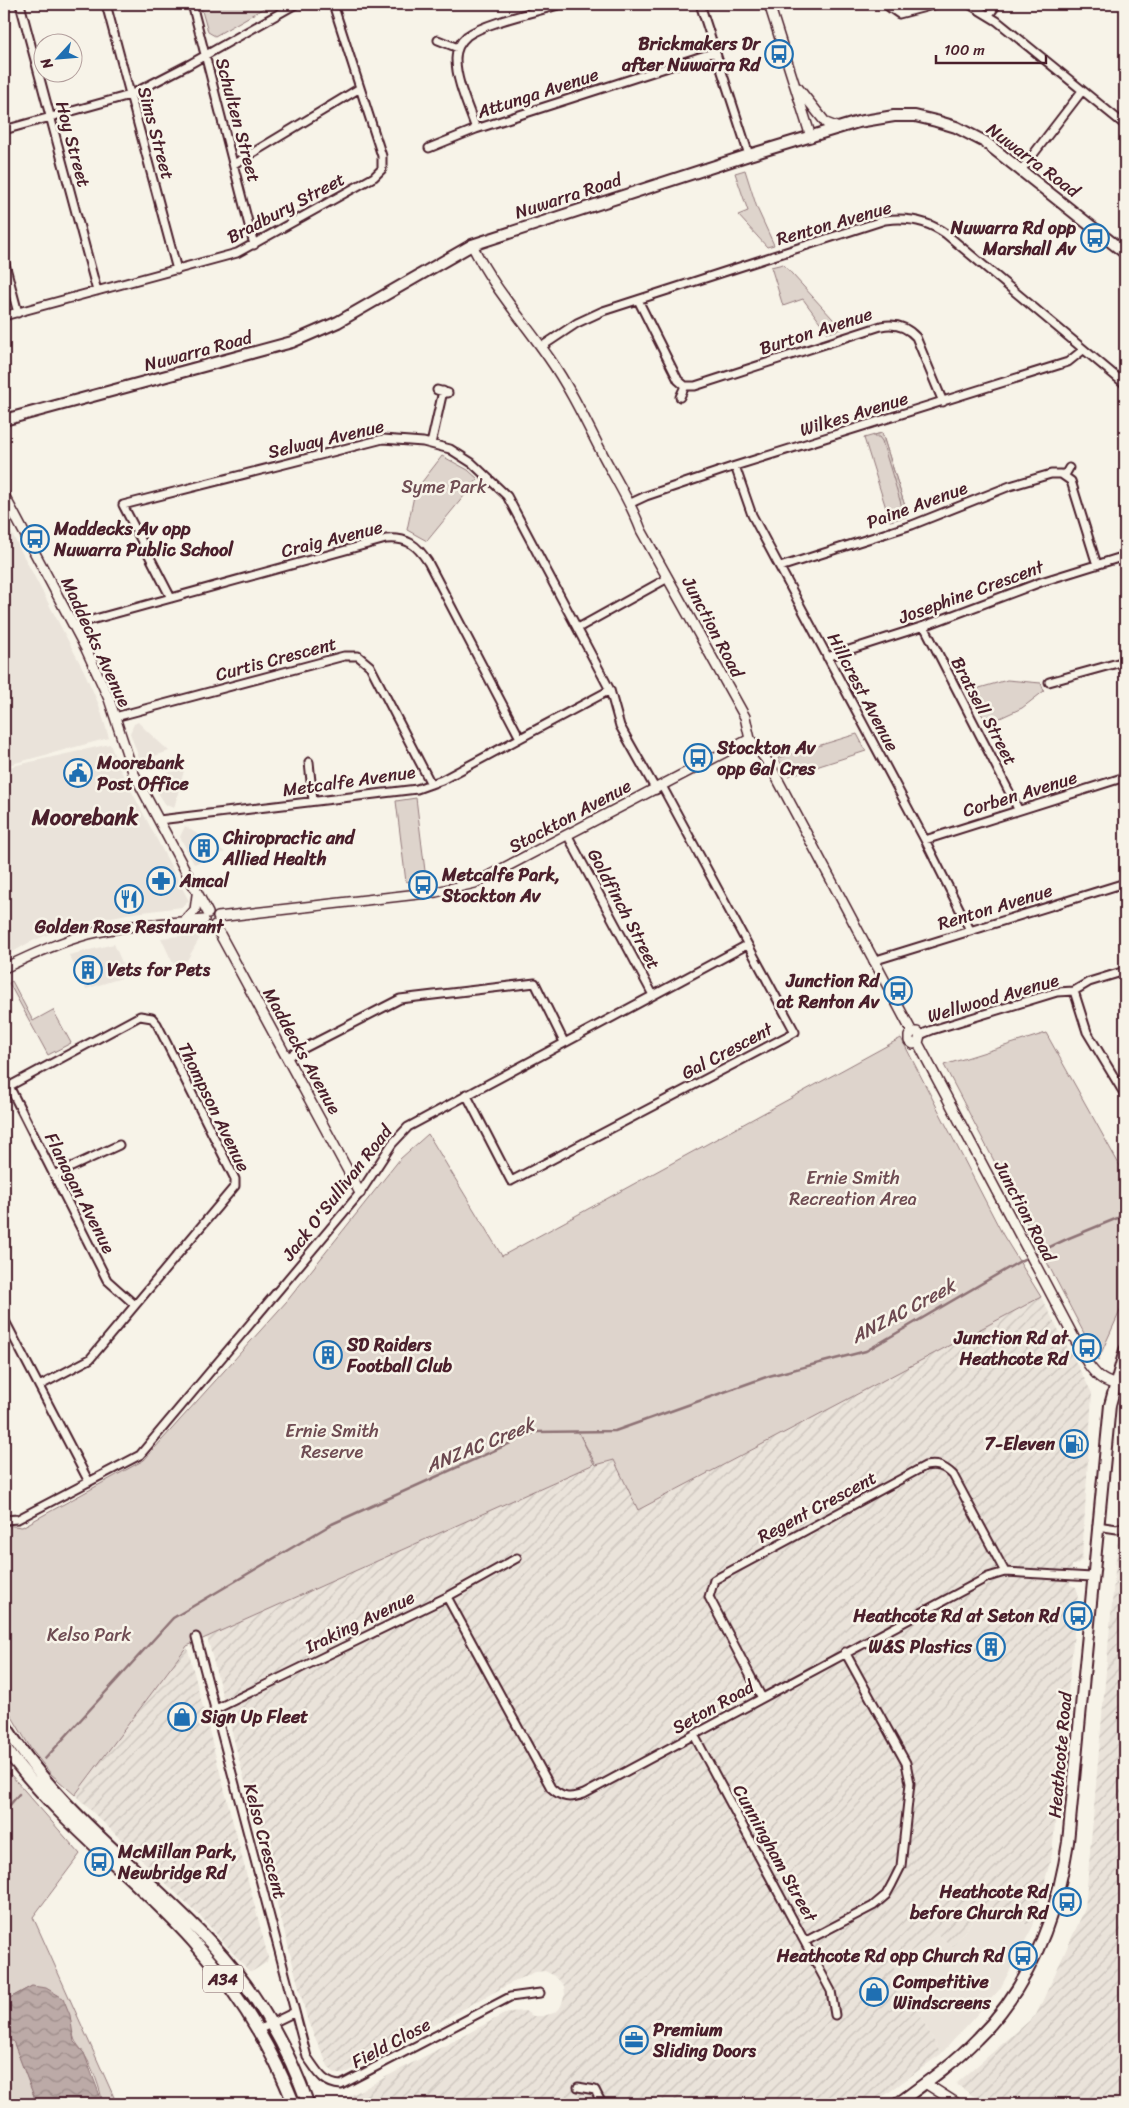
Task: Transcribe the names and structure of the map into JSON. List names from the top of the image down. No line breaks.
{"streets":{"highway":["A34"],"main road":["Nuwarra Road","Heathcote Road"],"street":["Attunga Avenue","Schulten Street","Sims Street","Hoy Street","Bradbury Street","Renton Avenue","Burton Avenue","Wilkes Avenue","Selway Avenue","Paine Avenue","Craig Avenue","Josephine Crescent","Junction Road","Maddecks Avenue","Curtis Crescent","Hillcrest Avenue","Bratsell Street","Metcalfe Avenue","Corben Avenue","Stockton Avenue","Goldfinch Street","Wellwood Avenue","Gal Crescent","Thompson Avenue","Flanagan Avenue","Jack O'Sullivan Road","Regent Crescent","Iraking Avenue","Seton Road","Kelso Crescent","Cunningham Street","Field Close"]},"crossings":[["Schulten Street","Bradbury Street"],["Sims Street","Bradbury Street"],["Hoy Street","Bradbury Street"],["Nuwarra Road","Junction Road"],["Renton Avenue","Wilkes Avenue"],["Renton Avenue","Junction Road"],["Renton Avenue","Hillcrest Avenue"],["Burton Avenue","Wilkes Avenue"],["Wilkes Avenue","Junction Road"],["Wilkes Avenue","Hillcrest Avenue"],["Selway Avenue","Craig Avenue"],["Selway Avenue","Metcalfe Avenue"],["Selway Avenue","Stockton Avenue"],["Selway Avenue","Gal Crescent"],["Paine Avenue","Hillcrest Avenue"],["Craig Avenue","Maddecks Avenue"],["Craig Avenue","Metcalfe Avenue"],["Josephine Crescent","Hillcrest Avenue"],["Josephine Crescent","Bratsell Street"],["Junction Road","Stockton Avenue"],["Junction Road","Wellwood Avenue"],["Junction Road","Heathcote Road"],["Maddecks Avenue","Curtis Crescent"],["Maddecks Avenue","Metcalfe Avenue"],["Maddecks Avenue","Stockton Avenue"],["Maddecks Avenue","Jack O'Sullivan Road"],["Curtis Crescent","Metcalfe Avenue"],["Hillcrest Avenue","Corben Avenue"],["Bratsell Street","Corben Avenue"],["Stockton Avenue","Goldfinch Street"],["Stockton Avenue","Gal Crescent"],["Goldfinch Street","Jack O'Sullivan Road"],["Gal Crescent","Jack O'Sullivan Road"],["Thompson Avenue","Flanagan Avenue"],["Regent Crescent","Seton Road"],["Iraking Avenue","Seton Road"],["Iraking Avenue","Kelso Crescent"],["Seton Road","Heathcote Road"],["Seton Road","Cunningham Street"],["Kelso Crescent","Field Close"]],"districts":["Moorebank"],"water":["ANZAC Creek"],"parks":["Syme Park","Ernie Smith Recreation Area","Ernie Smith Reserve","Kelso Park"],"places":{"bus stop":["Brickmakers Dr after Nuwarra Rd","Nuwarra Rd opp Marshall Av","Maddecks Av opp Nuwarra Public School","Stockton Av opp Gal Cres","Metcalfe Park, Stockton Av","Junction Rd at Renton Av","Junction Rd at Heathcote Rd","Heathcote Rd at Seton Rd","McMillan Park, Newbridge Rd","Heathcote Rd before Church Rd","Heathcote Rd opp Church Rd"],"public building":["Moorebank Post Office"],"building":["Chiropractic and Allied Health","Vets for Pets","SD Raiders Football Club","W&S Plastics"],"pharmacy":["Amcal"],"restaurant":["Golden Rose Restaurant"],"fuel station":["7-Eleven"],"shop":["Sign Up Fleet","Competitive Windscreens"],"office":["Premium Sliding Doors"]},"scale_bar":"100 m","north":"bottom left"}
